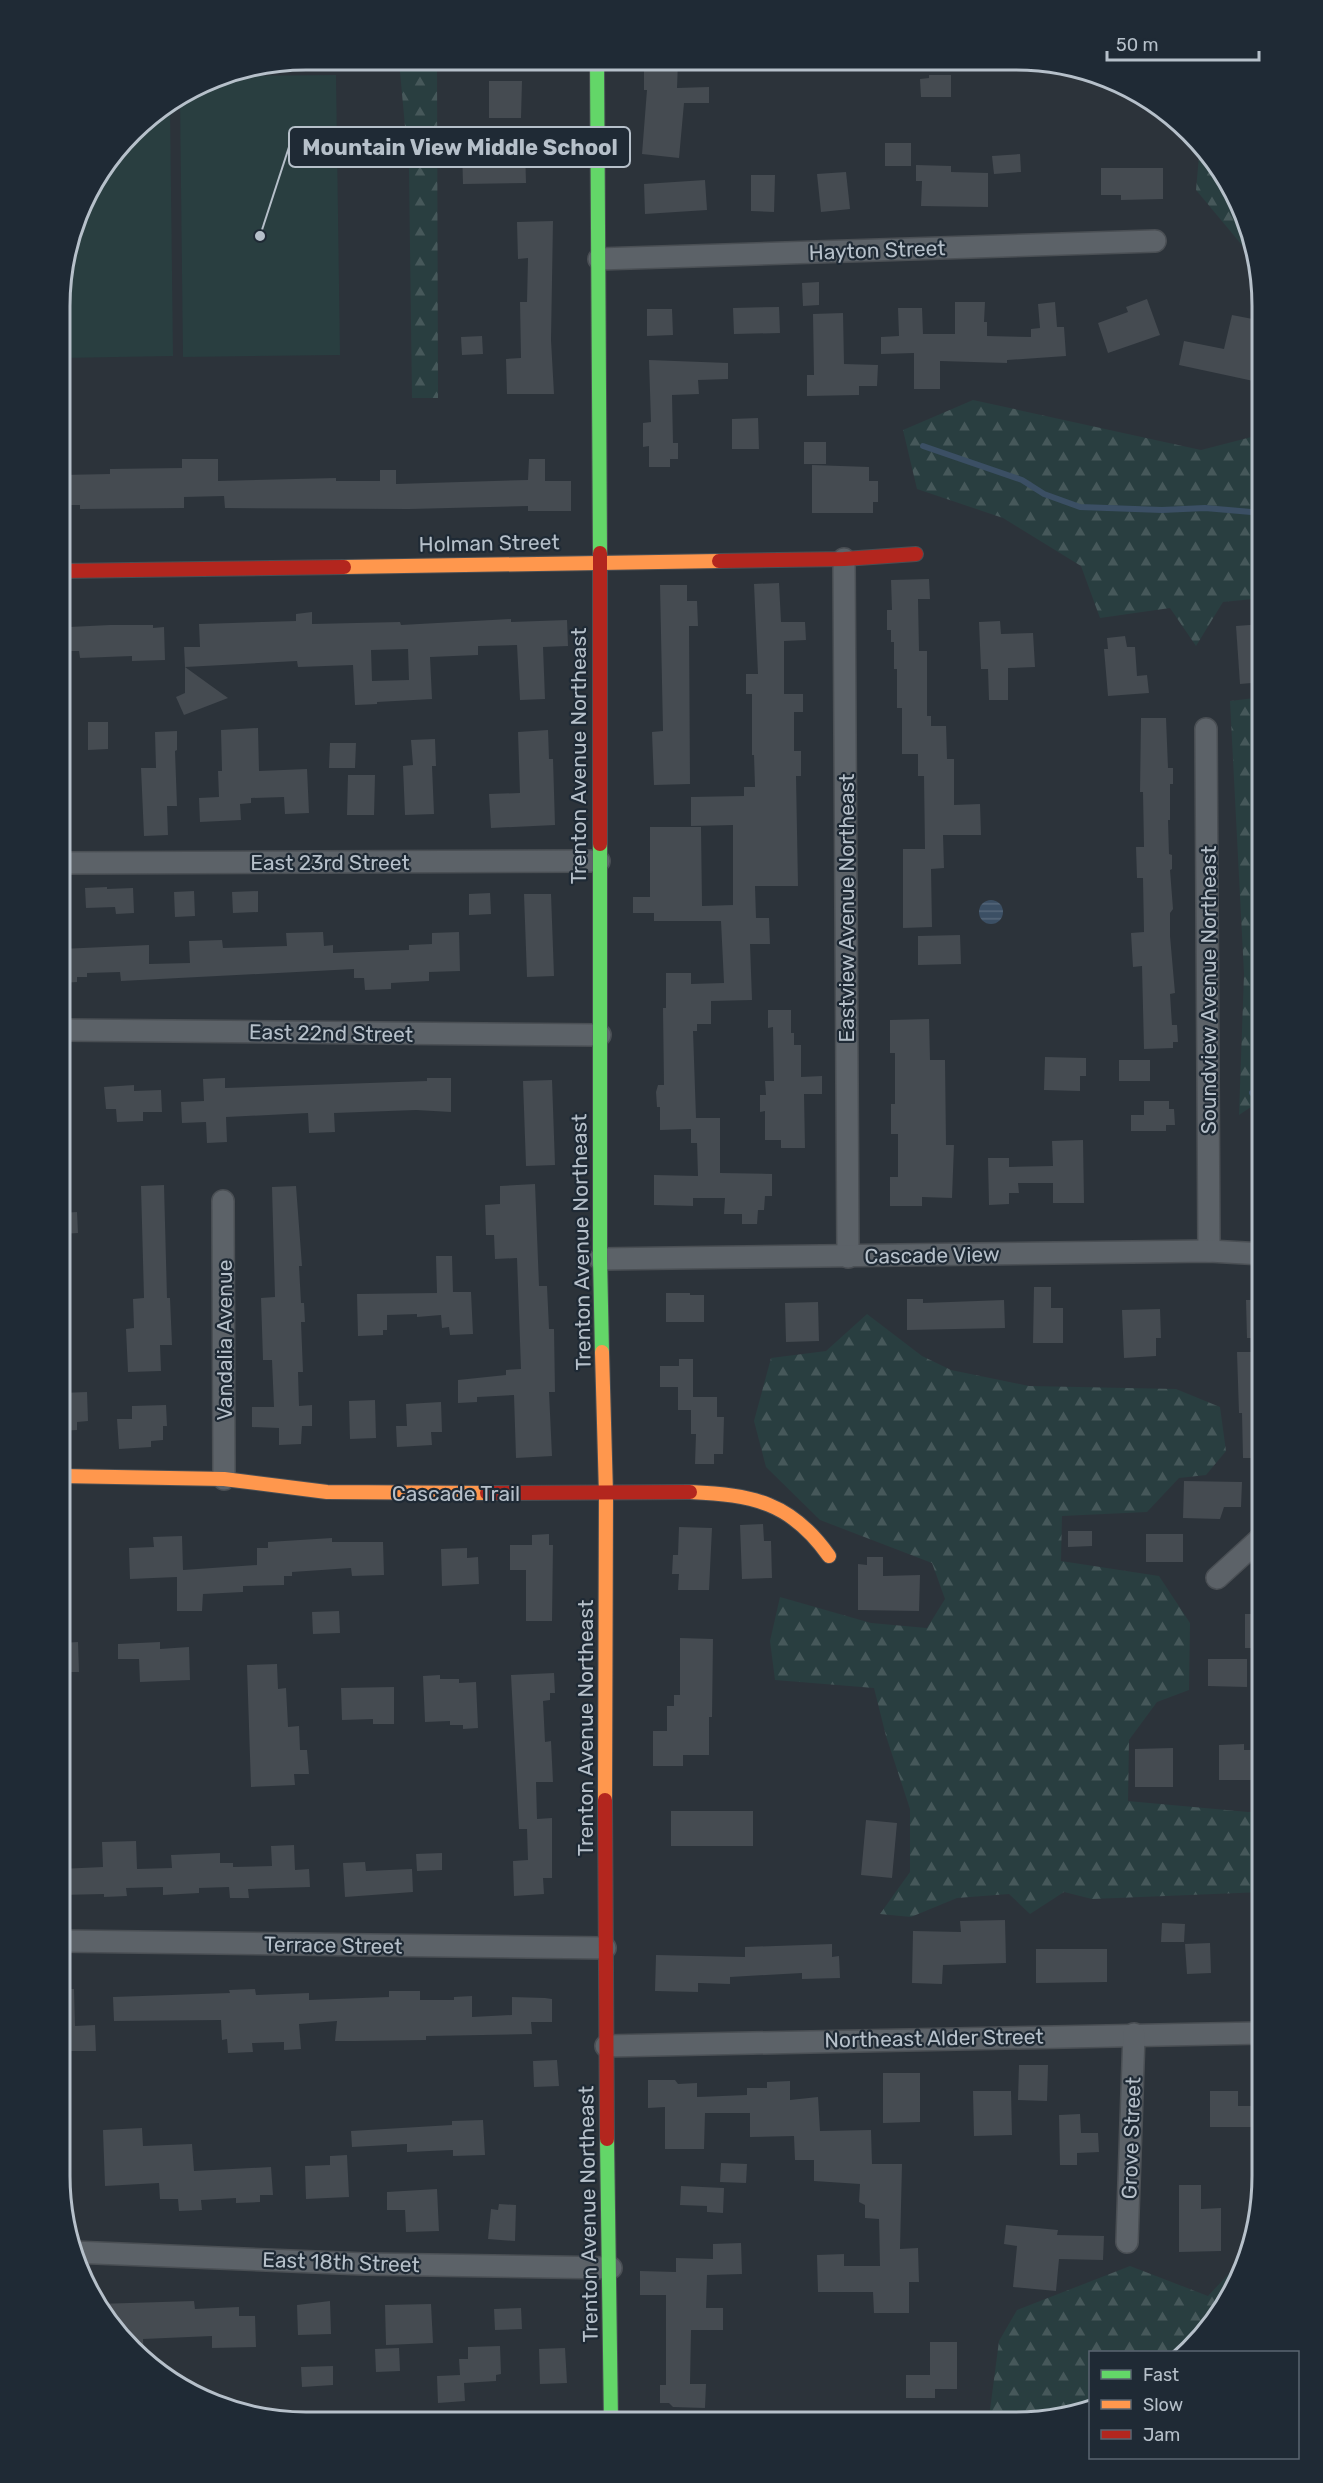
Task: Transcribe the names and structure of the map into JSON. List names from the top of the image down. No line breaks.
{"streets":{"main road":["Holman Street","Trenton Avenue Northeast","Cascade Trail"],"street":["Hayton Street","East 23rd Street","Eastview Avenue Northeast","Soundview Avenue Northeast","East 22nd Street","Cascade View","Vandalia Avenue","Terrace Street","Northeast Alder Street","Grove Street","East 18th Street"]},"crossings":[["Hayton Street","Trenton Avenue Northeast"],["Holman Street","Trenton Avenue Northeast"],["Holman Street","Eastview Avenue Northeast"],["Trenton Avenue Northeast","East 23rd Street"],["Trenton Avenue Northeast","East 22nd Street"],["Trenton Avenue Northeast","Cascade View"],["Trenton Avenue Northeast","Cascade Trail"],["Trenton Avenue Northeast","Terrace Street"],["Trenton Avenue Northeast","Northeast Alder Street"],["Trenton Avenue Northeast","East 18th Street"],["Eastview Avenue Northeast","Cascade View"],["Soundview Avenue Northeast","Cascade View"],["Vandalia Avenue","Cascade Trail"],["Northeast Alder Street","Grove Street"]],"places":["Mountain View Middle School"],"legend":["Fast","Slow","Jam"],"scale_bar":"50 m"}
